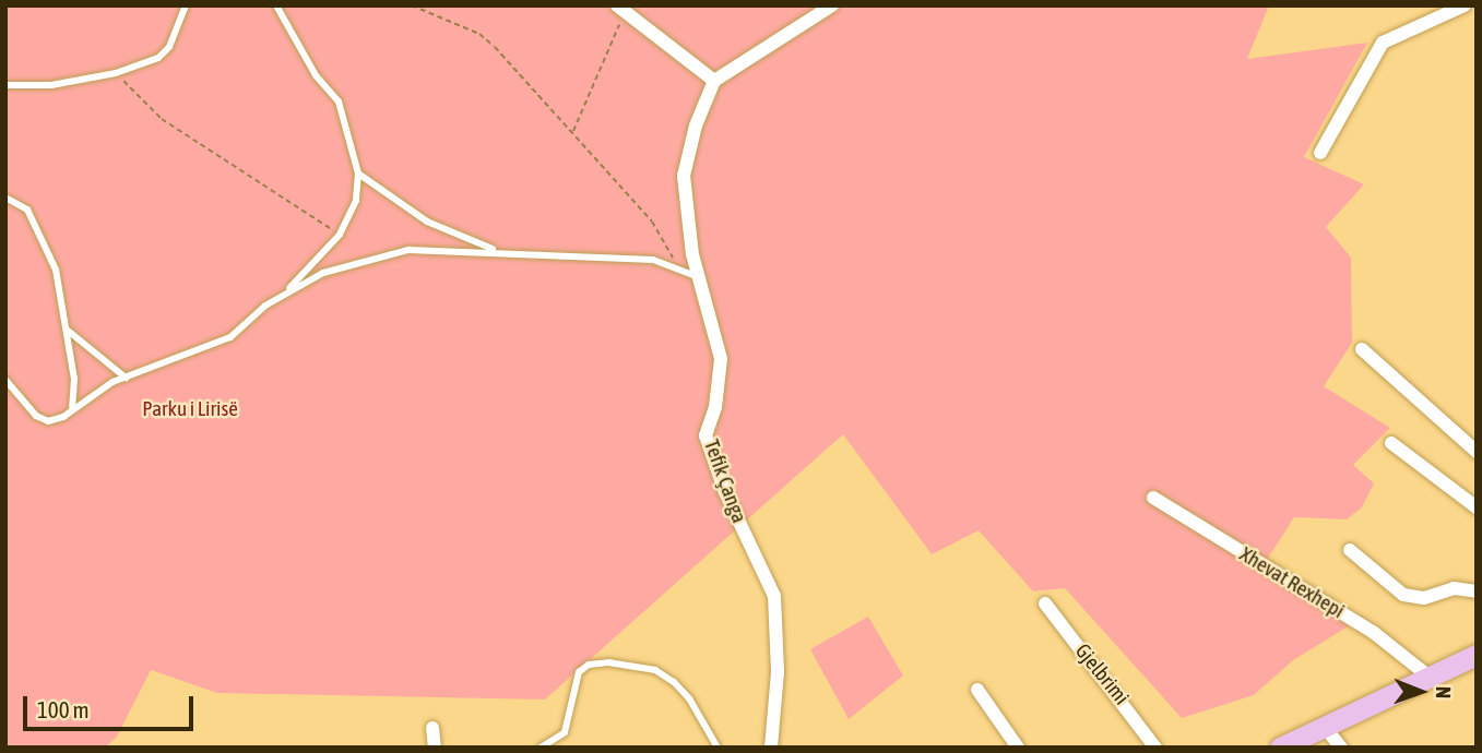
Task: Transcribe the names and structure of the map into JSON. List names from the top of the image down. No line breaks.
{"streets":{"street":["Tefik Çanga","Xhevat Rexhepi","Gjelbrimi"]},"parks":["Parku i Lirisë"],"scale_bar":"100 m","north":"right"}
